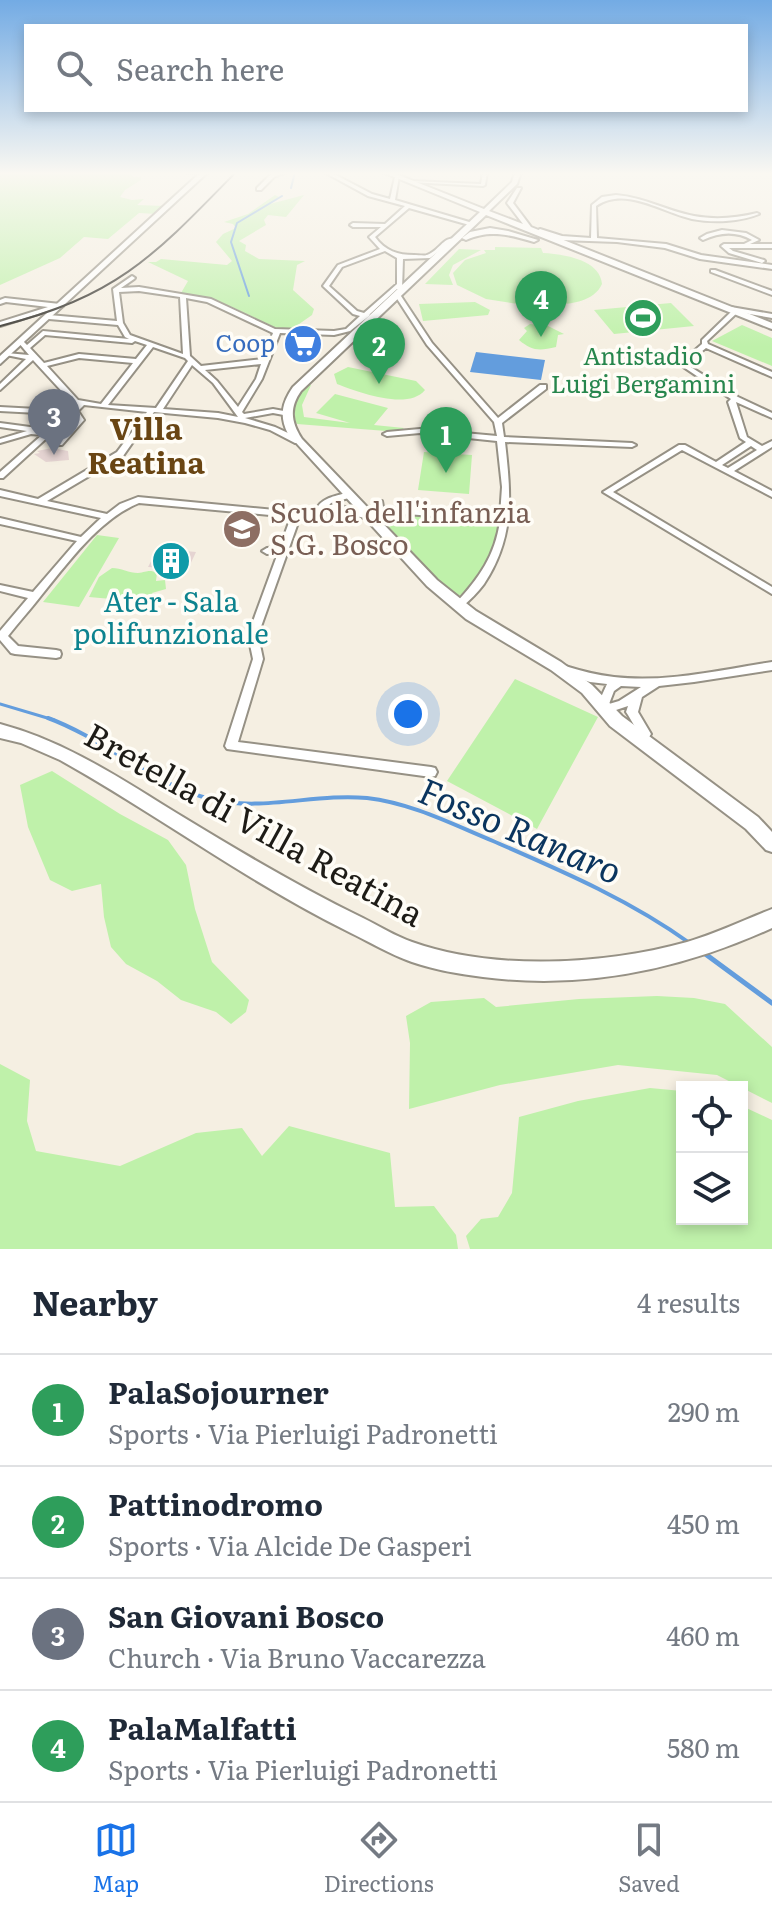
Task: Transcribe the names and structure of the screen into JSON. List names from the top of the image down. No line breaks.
{"streets":{"street":["Bretella di Villa Reatina"]},"districts":["Villa Reatina"],"water":["Fosso Ranaro"],"places":{"sports":["Antistadio Luigi Bergamini"],"supermarket":["Coop"],"school or university":["Scuola dell'infanzia S.G. Bosco"],"building":["Ater - Sala polifunzionale"]},"page":{"search":"Search here","pins":["4","2","3","1"],"heading":["Nearby","4 results"],"list":[{"mark":"1","name":"PalaSojourner","note":"Sports · Via Pierluigi Padronetti","value":"290 m"},{"mark":"2","name":"Pattinodromo","note":"Sports · Via Alcide De Gasperi","value":"450 m"},{"mark":"3","name":"San Giovani Bosco","note":"Church · Via Bruno Vaccarezza","value":"460 m"},{"mark":"4","name":"PalaMalfatti","note":"Sports · Via Pierluigi Padronetti","value":"580 m"}],"nav":["Map","Directions","Saved"]}}
